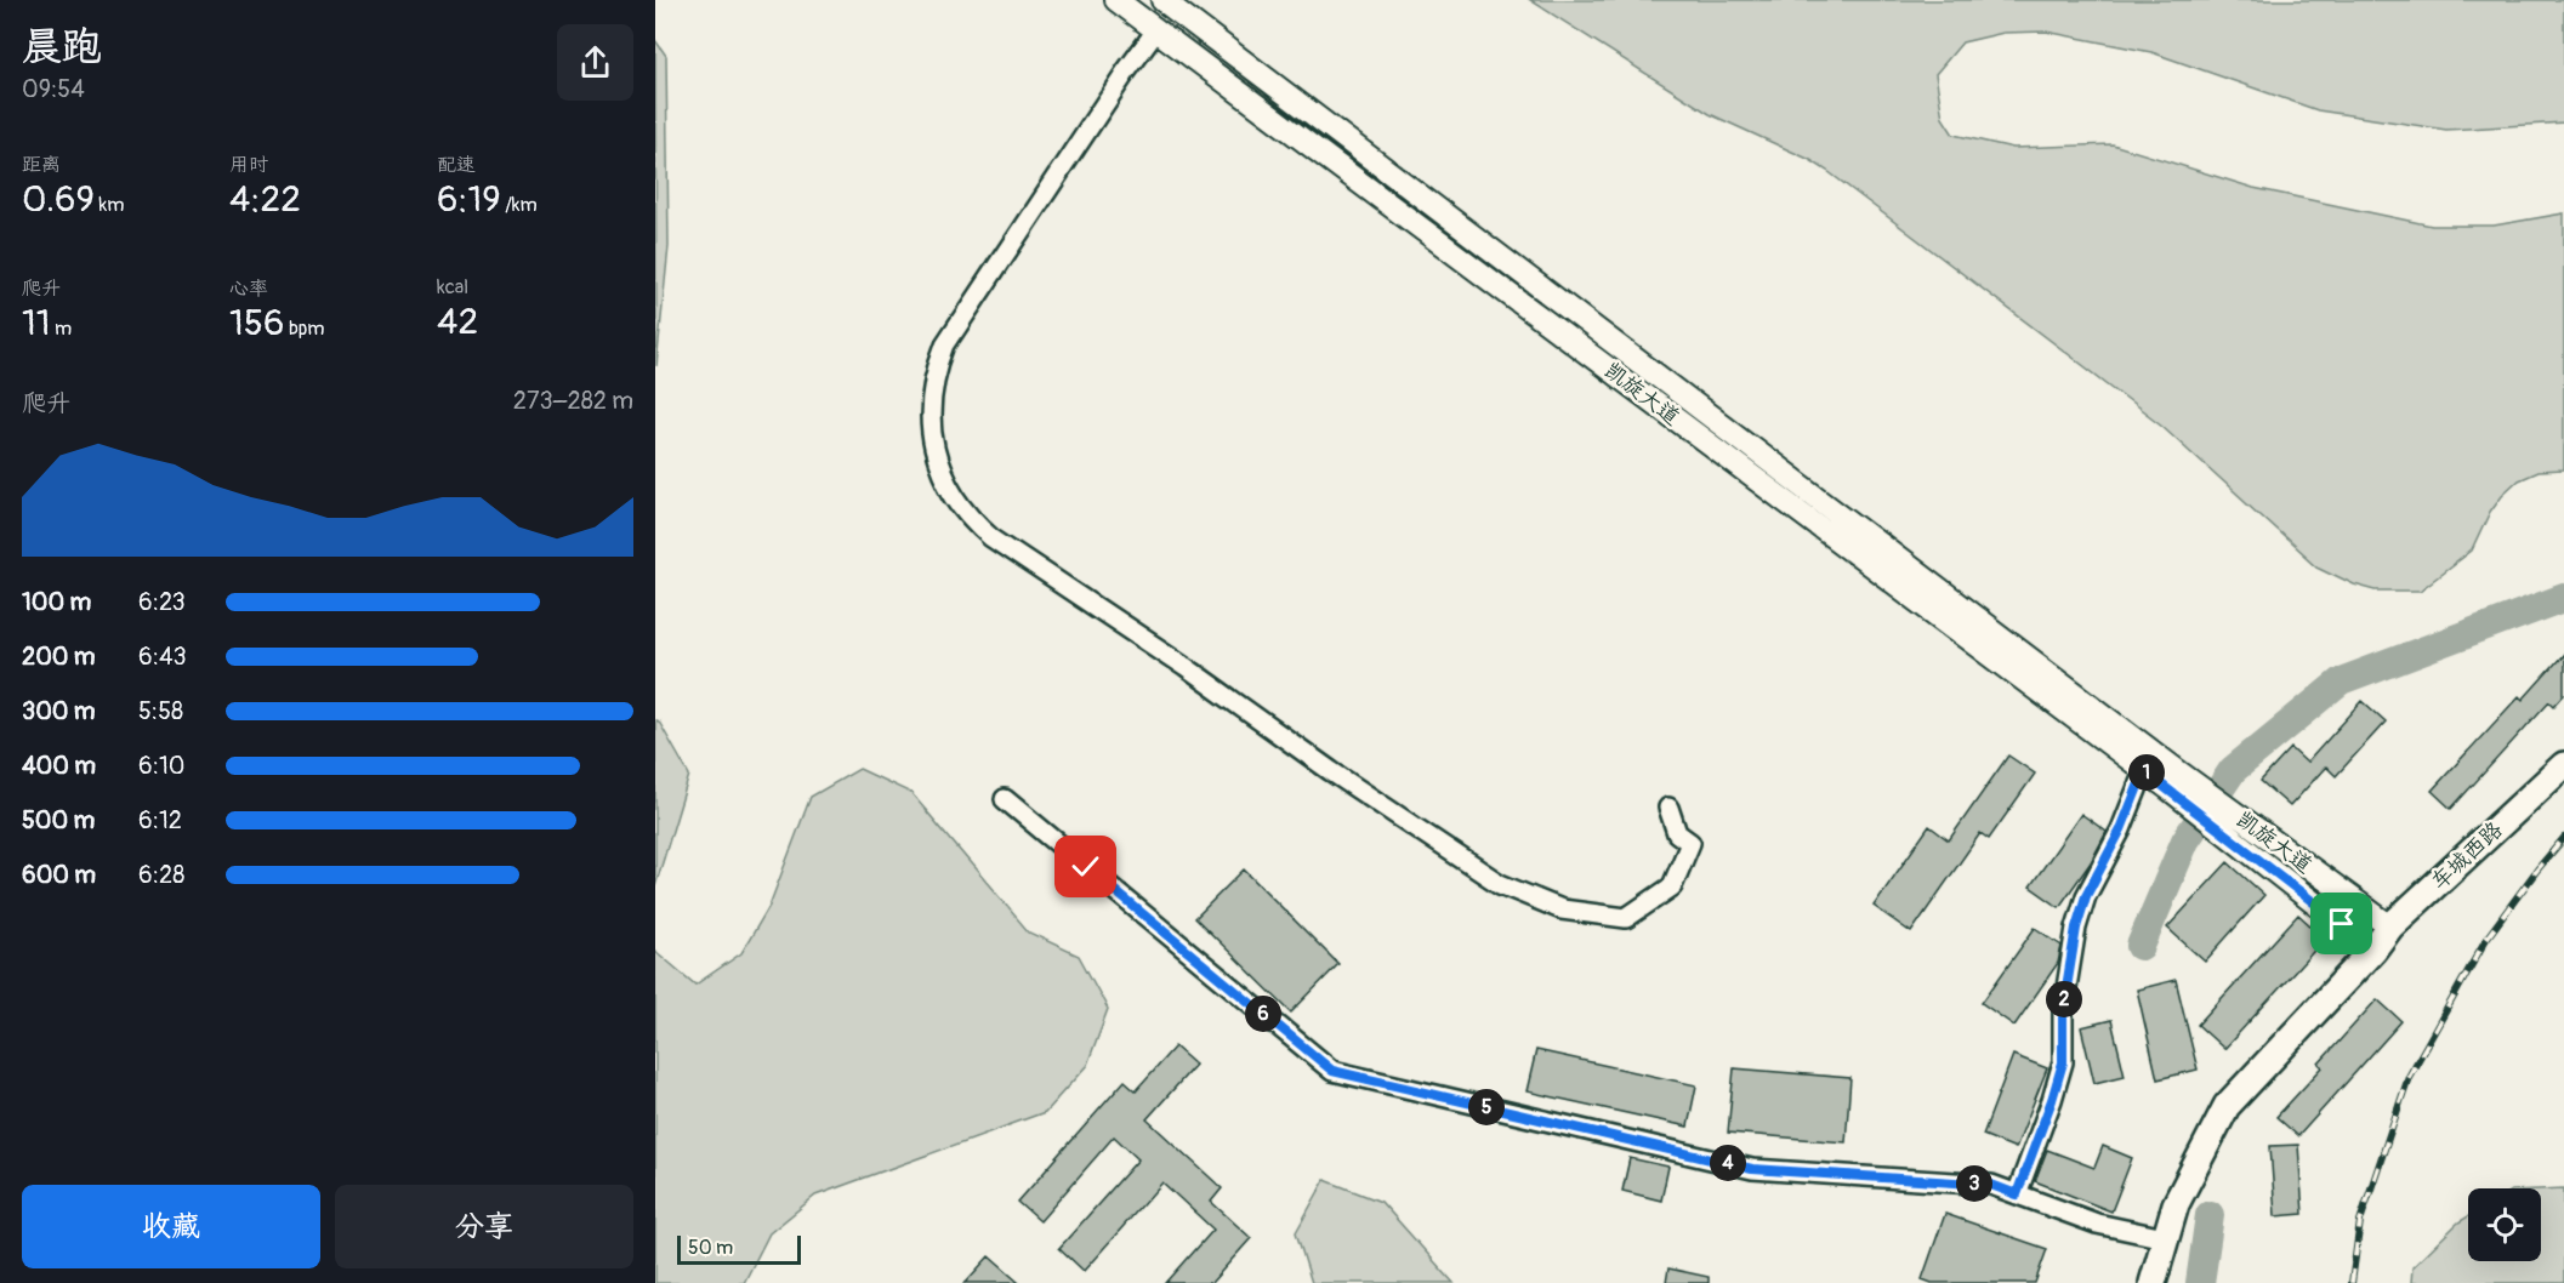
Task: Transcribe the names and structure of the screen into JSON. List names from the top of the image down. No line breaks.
{"streets":{"highway":["车城西路"],"main road":["凯旋大道"]},"crossings":[["凯旋大道","车城西路"]],"scale_bar":"50 m","page":{"heading":["晨跑","09:54"],"stats":[["距离","0.69 km"],["用时","4:22"],["配速","6:19 /km"],["爬升","11 m"],["心率","156 bpm"],["kcal","42"]],"chart":["爬升","273–282 m"],"list":[{"name":"100 m","note":"6:23"},{"name":"200 m","note":"6:43"},{"name":"300 m","note":"5:58"},{"name":"400 m","note":"6:10"},{"name":"500 m","note":"6:12"},{"name":"600 m","note":"6:28"}],"pins":["1","2","6","5","4","3"],"buttons":["收藏","分享"],"scale":"50 m"}}
